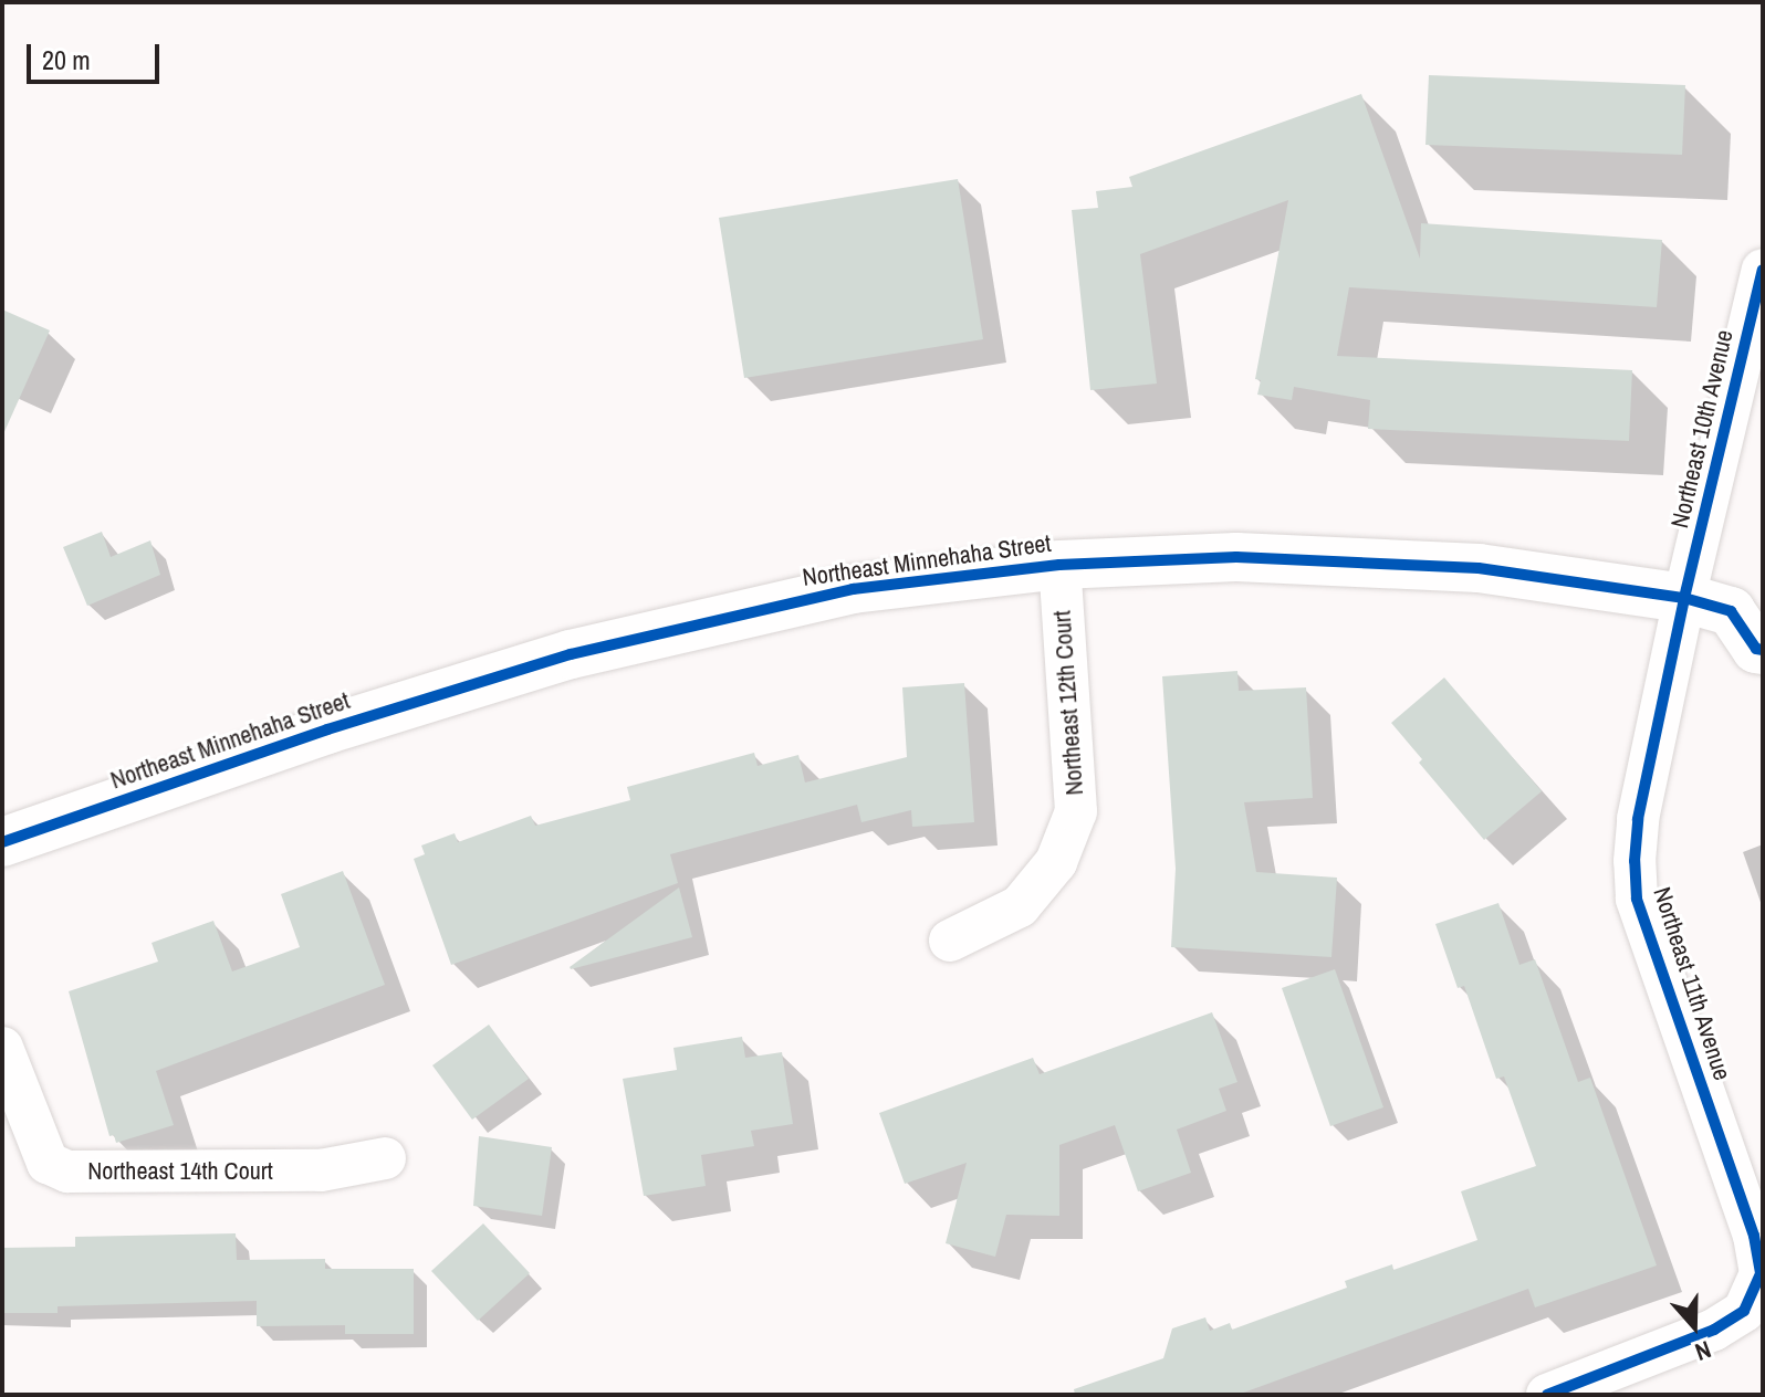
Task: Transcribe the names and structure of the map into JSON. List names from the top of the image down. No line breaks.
{"streets":{"main road":["Northeast Minnehaha Street"],"street":["Northeast 10th Avenue","Northeast 12th Court","Northeast 11th Avenue","Northeast 14th Court"]},"crossings":[["Northeast 10th Avenue","Northeast Minnehaha Street"],["Northeast 10th Avenue","Northeast 11th Avenue"],["Northeast Minnehaha Street","Northeast 12th Court"],["Northeast Minnehaha Street","Northeast 11th Avenue"]],"scale_bar":"20 m","north":"bottom"}
